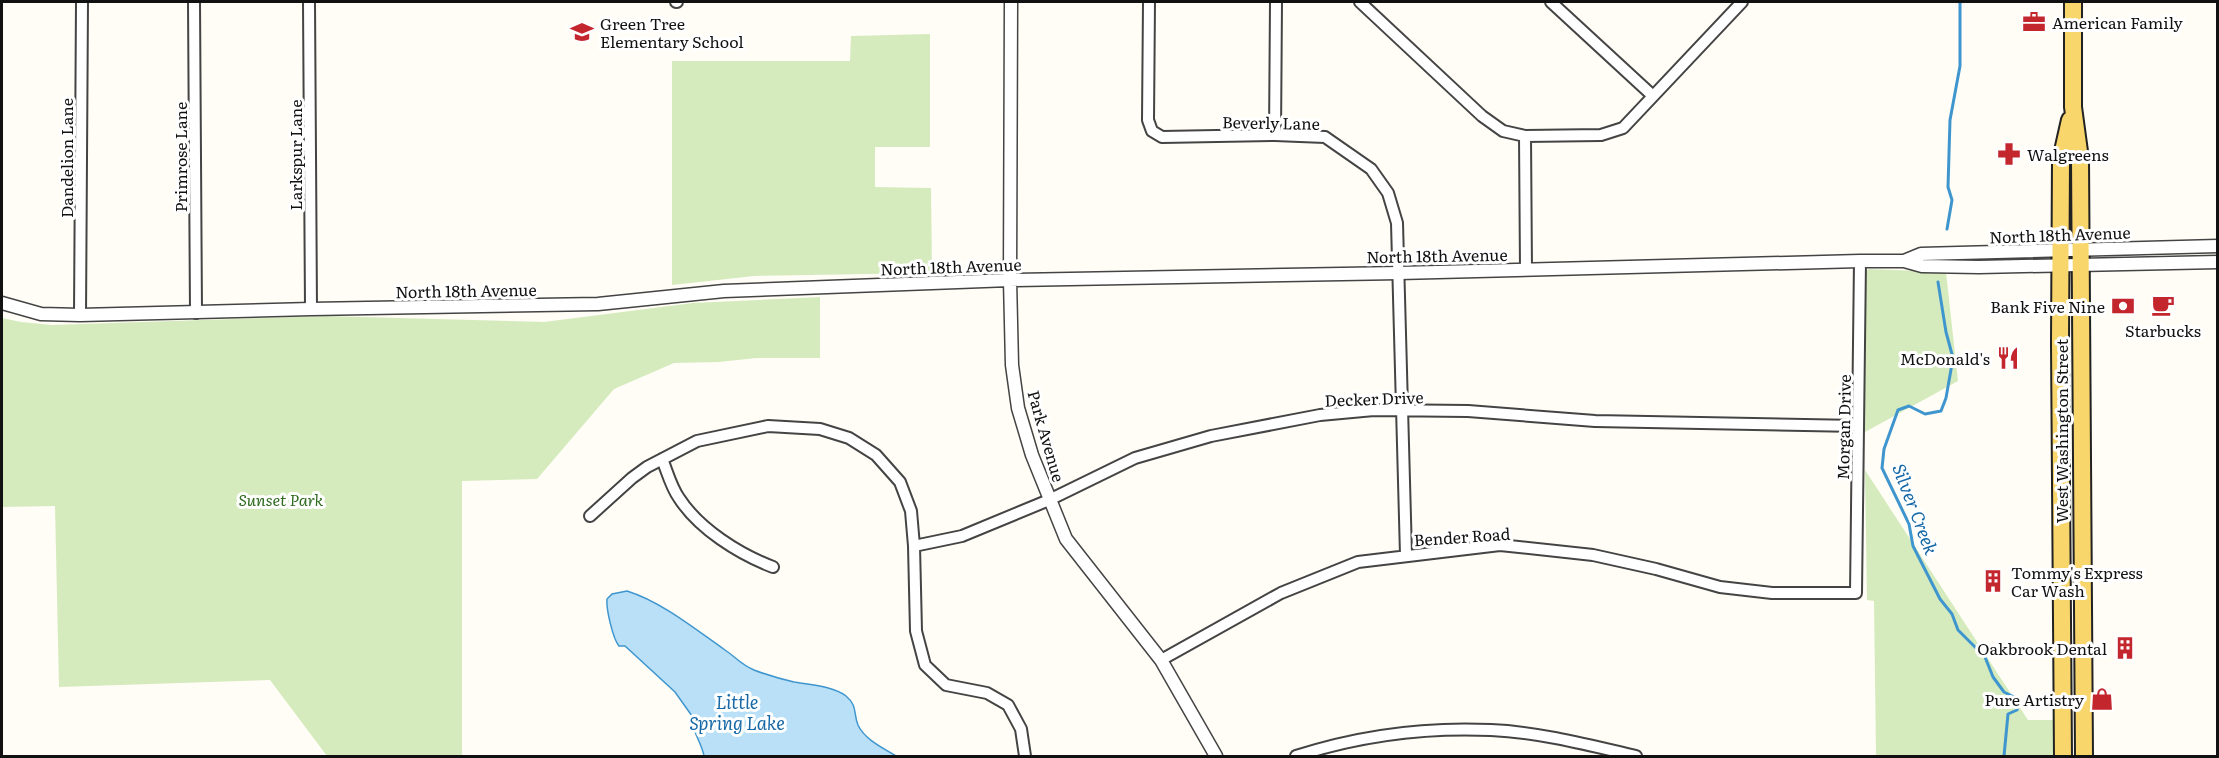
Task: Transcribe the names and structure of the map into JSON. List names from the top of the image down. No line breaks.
{"streets":{"main road":["West Washington Street"],"street":["Beverly Lane","Larkspur Lane","Primrose Lane","Dandelion Lane","North 18th Avenue","Decker Drive","Morgan Drive","Park Avenue","Bender Road"]},"crossings":[["Beverly Lane","North 18th Avenue"],["Beverly Lane","Decker Drive"],["Beverly Lane","Bender Road"],["Larkspur Lane","North 18th Avenue"],["Primrose Lane","North 18th Avenue"],["Dandelion Lane","North 18th Avenue"],["North 18th Avenue","Morgan Drive"],["North 18th Avenue","West Washington Street"],["North 18th Avenue","Park Avenue"],["Decker Drive","Morgan Drive"],["Decker Drive","Park Avenue"],["Morgan Drive","Bender Road"],["Park Avenue","Bender Road"]],"water":["Silver Creek","Little Spring Lake"],"parks":["Sunset Park"],"places":{"office":["American Family"],"school or university":["Green Tree Elementary School"],"pharmacy":["Walgreens"],"cafe":["Starbucks"],"bank":["Bank Five Nine"],"restaurant":["McDonald's"],"building":["Tommy's Express Car Wash","Oakbrook Dental"],"shop":["Pure Artistry"]}}
